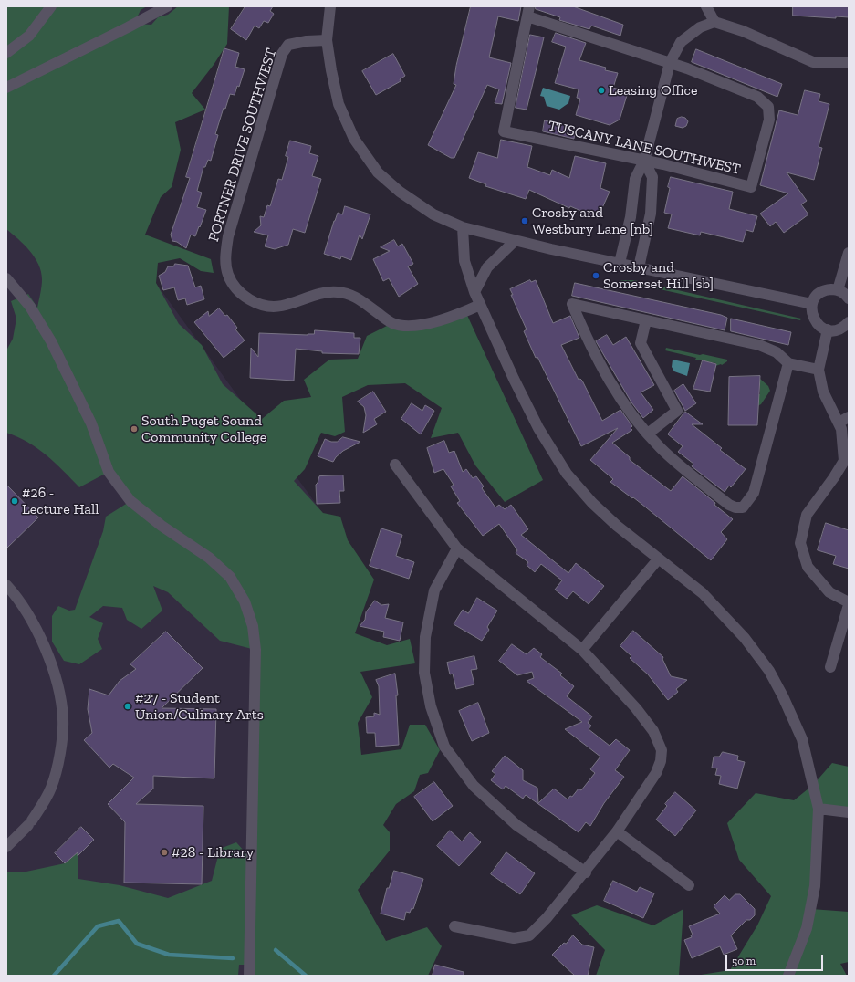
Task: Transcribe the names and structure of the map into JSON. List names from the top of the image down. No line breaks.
{"streets":{"street":["FORTNER DRIVE SOUTHWEST","TUSCANY LANE SOUTHWEST"]},"places":["Leasing Office","Crosby and Westbury Lane [nb]","Crosby and Somerset Hill [sb]","South Puget Sound Community College","#26 - Lecture Hall","#27 - Student Union/Culinary Arts","#28 - Library"],"scale_bar":"50 m"}
